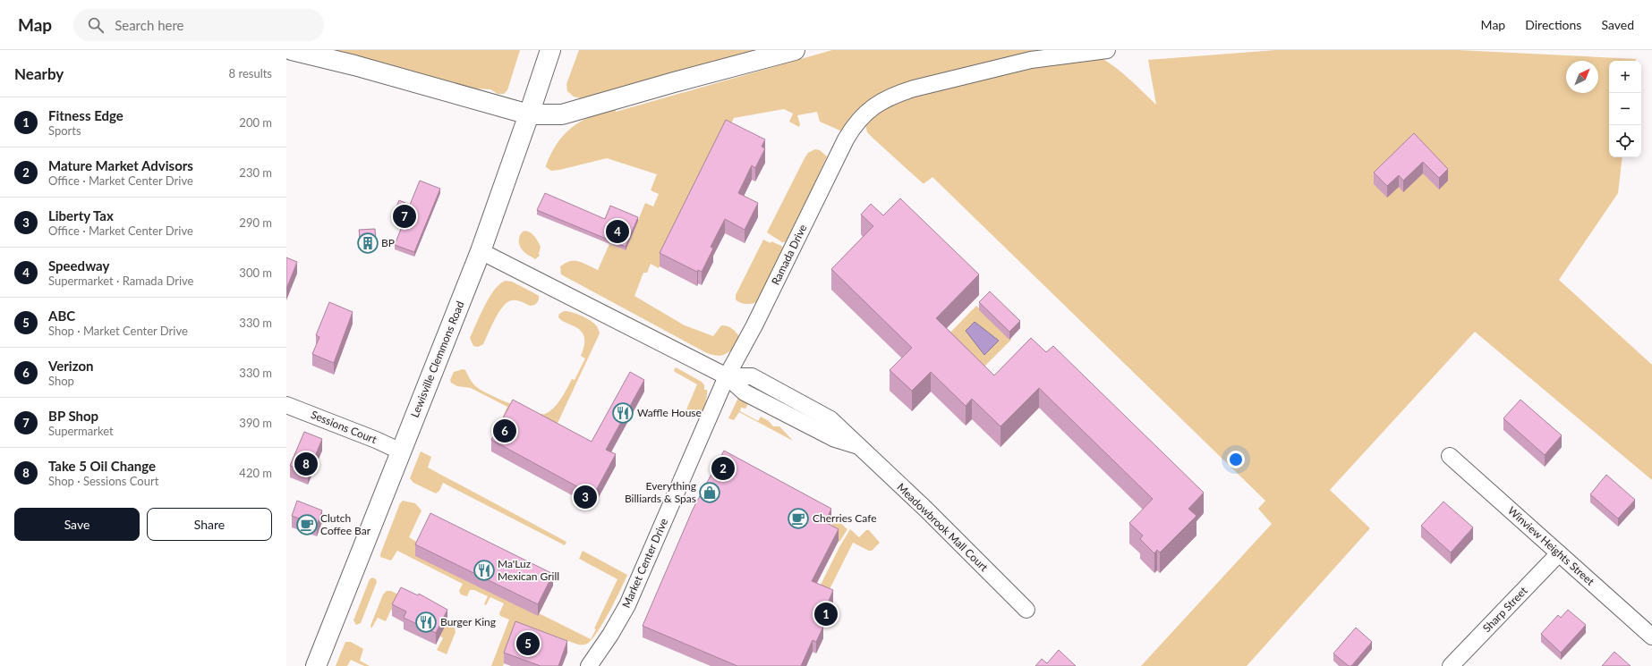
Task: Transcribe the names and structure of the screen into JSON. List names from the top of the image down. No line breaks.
{"streets":{"main road":["Lewisville Clemmons Road"],"street":["Ramada Drive","Sessions Court","Meadowbrook Mall Court","Winview Heights Street","Market Center Drive","Sharp Street"]},"crossings":[["Ramada Drive","Meadowbrook Mall Court"],["Ramada Drive","Market Center Drive"],["Lewisville Clemmons Road","Sessions Court"],["Meadowbrook Mall Court","Market Center Drive"],["Winview Heights Street","Sharp Street"]],"places":{"building":["BP"],"restaurant":["Waffle House","Ma'Luz Mexican Grill","Burger King"],"shop":["Everything Billiards & Spas"],"cafe":["Cherries Cafe","Clutch Coffee Bar"]},"north":"top right","page":{"header":"Map","search":"Search here","nav":["Map","Directions","Saved"],"heading":["Nearby","8 results"],"map_buttons":["+","−"],"list":[{"mark":"1","name":"Fitness Edge","note":"Sports","value":"200 m"},{"mark":"2","name":"Mature Market Advisors","note":"Office · Market Center Drive","value":"230 m"},{"mark":"3","name":"Liberty Tax","note":"Office · Market Center Drive","value":"290 m"},{"mark":"4","name":"Speedway","note":"Supermarket · Ramada Drive","value":"300 m"},{"mark":"5","name":"ABC","note":"Shop · Market Center Drive","value":"330 m"},{"mark":"6","name":"Verizon","note":"Shop","value":"330 m"},{"mark":"7","name":"BP Shop","note":"Supermarket","value":"390 m"},{"mark":"8","name":"Take 5 Oil Change","note":"Shop · Sessions Court","value":"420 m"}],"pins":["7","4","6","8","2","3","1","5"],"buttons":["Save","Share"]}}
